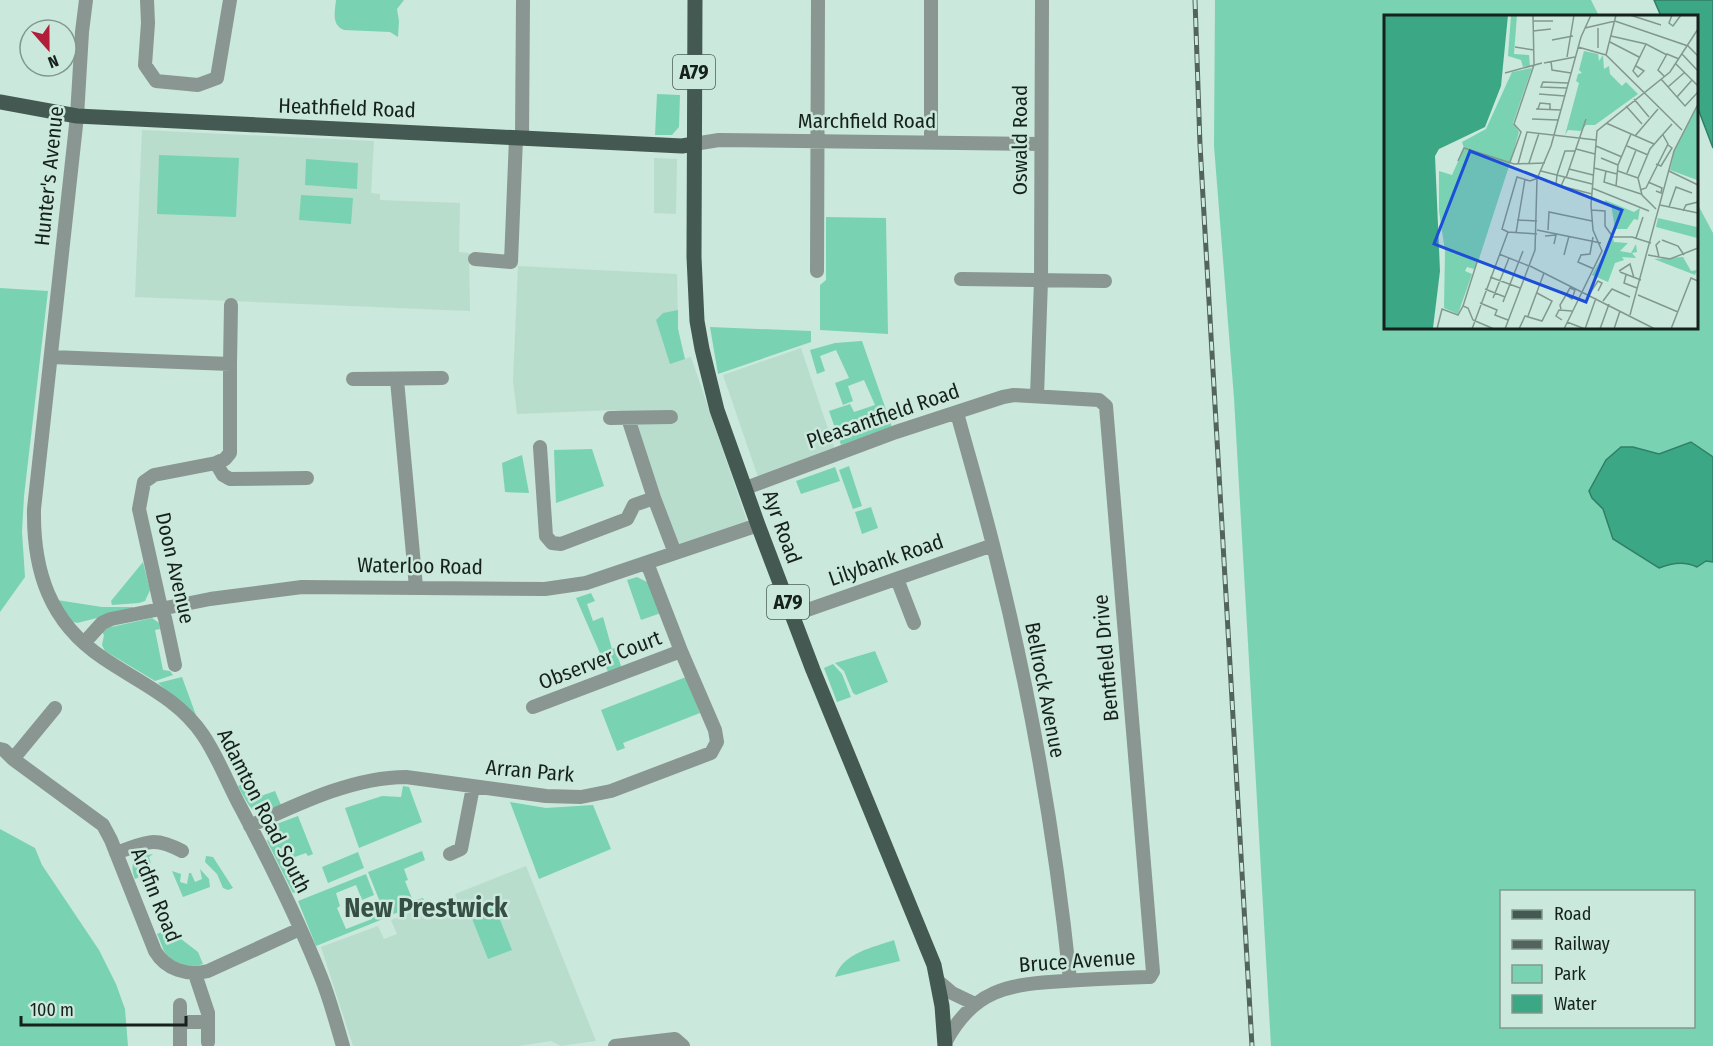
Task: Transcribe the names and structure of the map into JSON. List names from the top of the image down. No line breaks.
{"streets":{"main road":["A79","Heathfield Road","Ayr Road"],"street":["Marchfield Road","Oswald Road","Hunter's Avenue","Pleasantfield Road","Lilybank Road","Waterloo Road","Doon Avenue","Bentfield Drive","Observer Court","Bellrock Avenue","Arran Park","Adamton Road South","Ardfin Road","Bruce Avenue"]},"crossings":[["A79","Heathfield Road"],["A79","Marchfield Road"],["A79","Ayr Road"],["Heathfield Road","Marchfield Road"],["Heathfield Road","Hunter's Avenue"],["Heathfield Road","Ayr Road"],["Marchfield Road","Oswald Road"],["Marchfield Road","Ayr Road"],["Oswald Road","Pleasantfield Road"],["Oswald Road","Bentfield Drive"],["Hunter's Avenue","Waterloo Road"],["Hunter's Avenue","Adamton Road South"],["Pleasantfield Road","Ayr Road"],["Pleasantfield Road","Bentfield Drive"],["Pleasantfield Road","Bellrock Avenue"],["Ayr Road","Lilybank Road"],["Ayr Road","Waterloo Road"],["Ayr Road","Bruce Avenue"],["Lilybank Road","Bellrock Avenue"],["Waterloo Road","Doon Avenue"],["Waterloo Road","Arran Park"],["Waterloo Road","Adamton Road South"],["Bentfield Drive","Bruce Avenue"],["Observer Court","Arran Park"],["Bellrock Avenue","Bruce Avenue"],["Arran Park","Adamton Road South"]],"districts":["New Prestwick"],"legend":["Road","Railway","Park","Water"],"scale_bar":"100 m","north":"bottom"}
